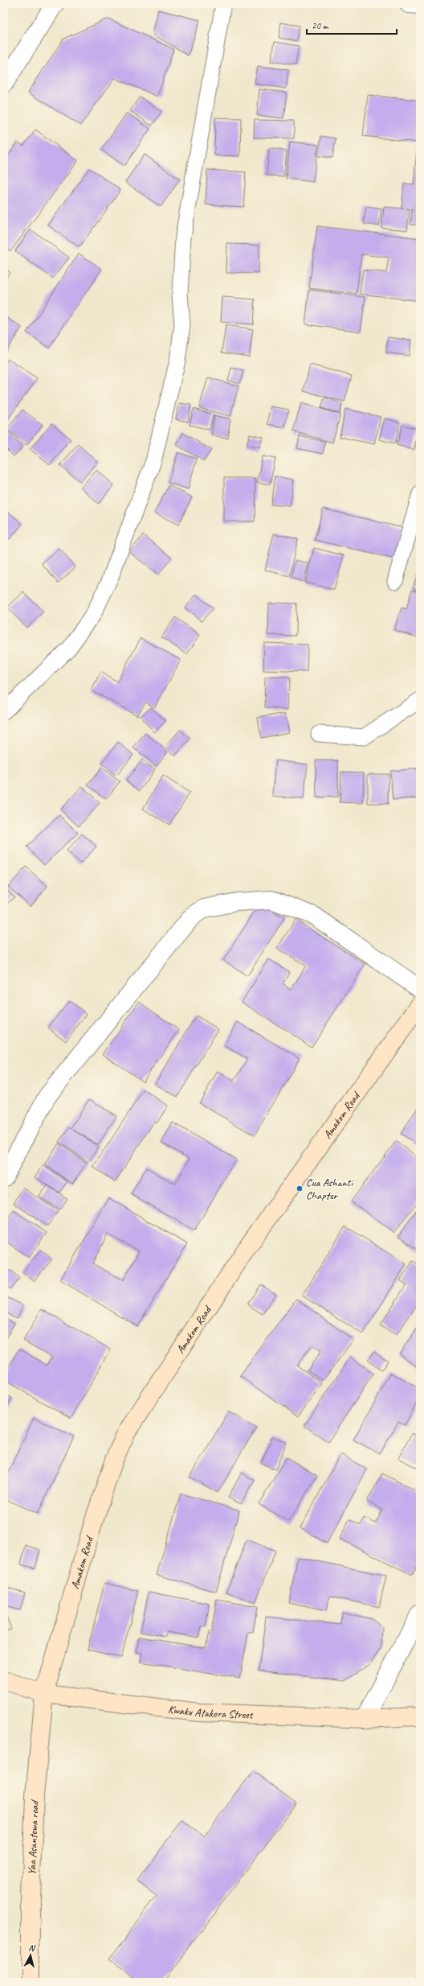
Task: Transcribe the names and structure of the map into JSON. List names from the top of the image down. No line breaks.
{"streets":{"street":["Amakom Road","Kwaku Atakora Street","Yaa Asantewa road"]},"crossings":[["Amakom Road","Kwaku Atakora Street"],["Amakom Road","Yaa Asantewa road"],["Kwaku Atakora Street","Yaa Asantewa road"]],"places":["Cua Ashanti Chapter"],"scale_bar":"20 m","north":"top"}
